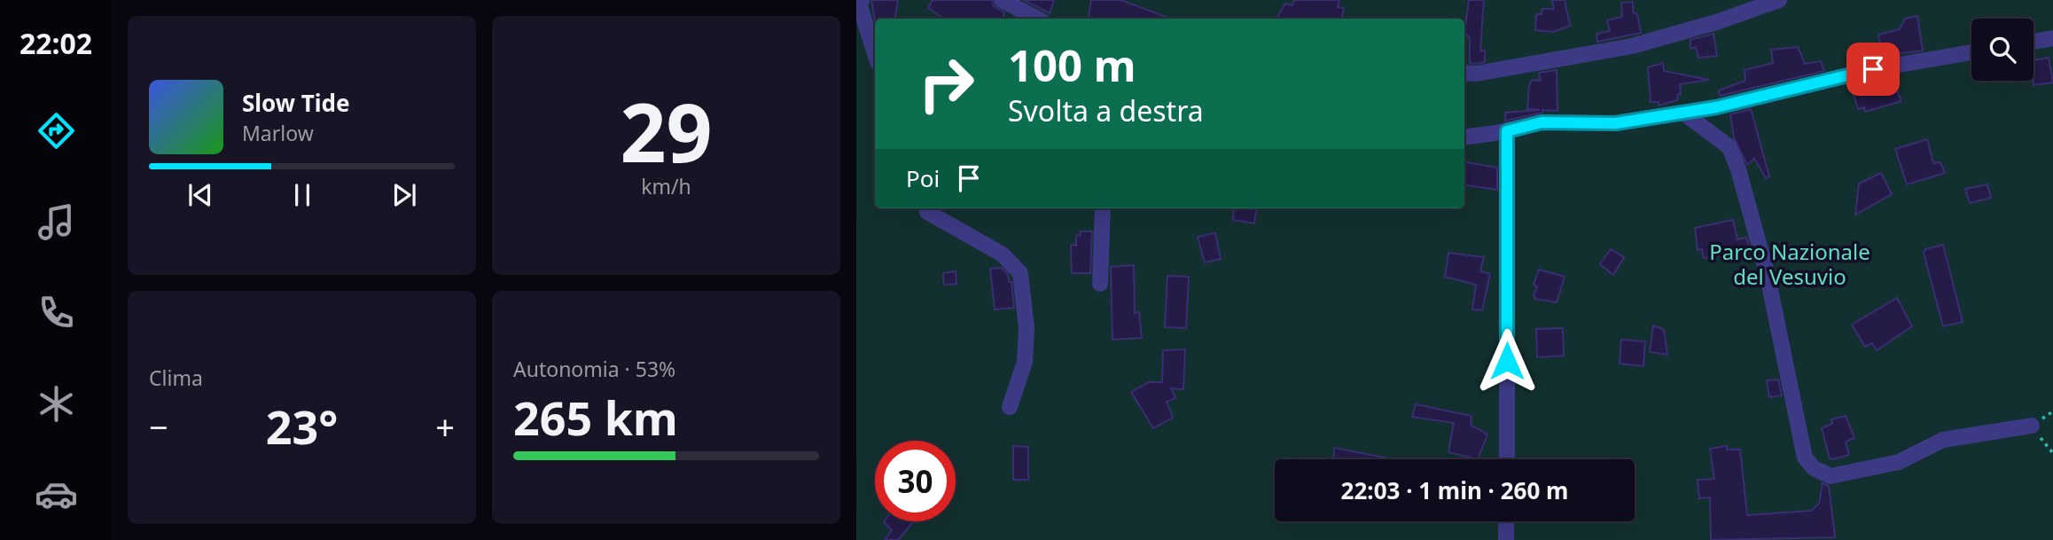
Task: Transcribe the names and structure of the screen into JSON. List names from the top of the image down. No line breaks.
{"parks":["Parco Nazionale del Vesuvio"],"page":{"tabs":"22:02","tile":[["29","km/h"],"Clima",["Autonomia · 53%","265 km"]],"turn":["100 m","Svolta a destra"],"song":["Slow Tide","Marlow"],"then":"Poi","heat":["−","23°","+"],"limit":"30","trip":"22:03 · 1 min · 260 m"}}
